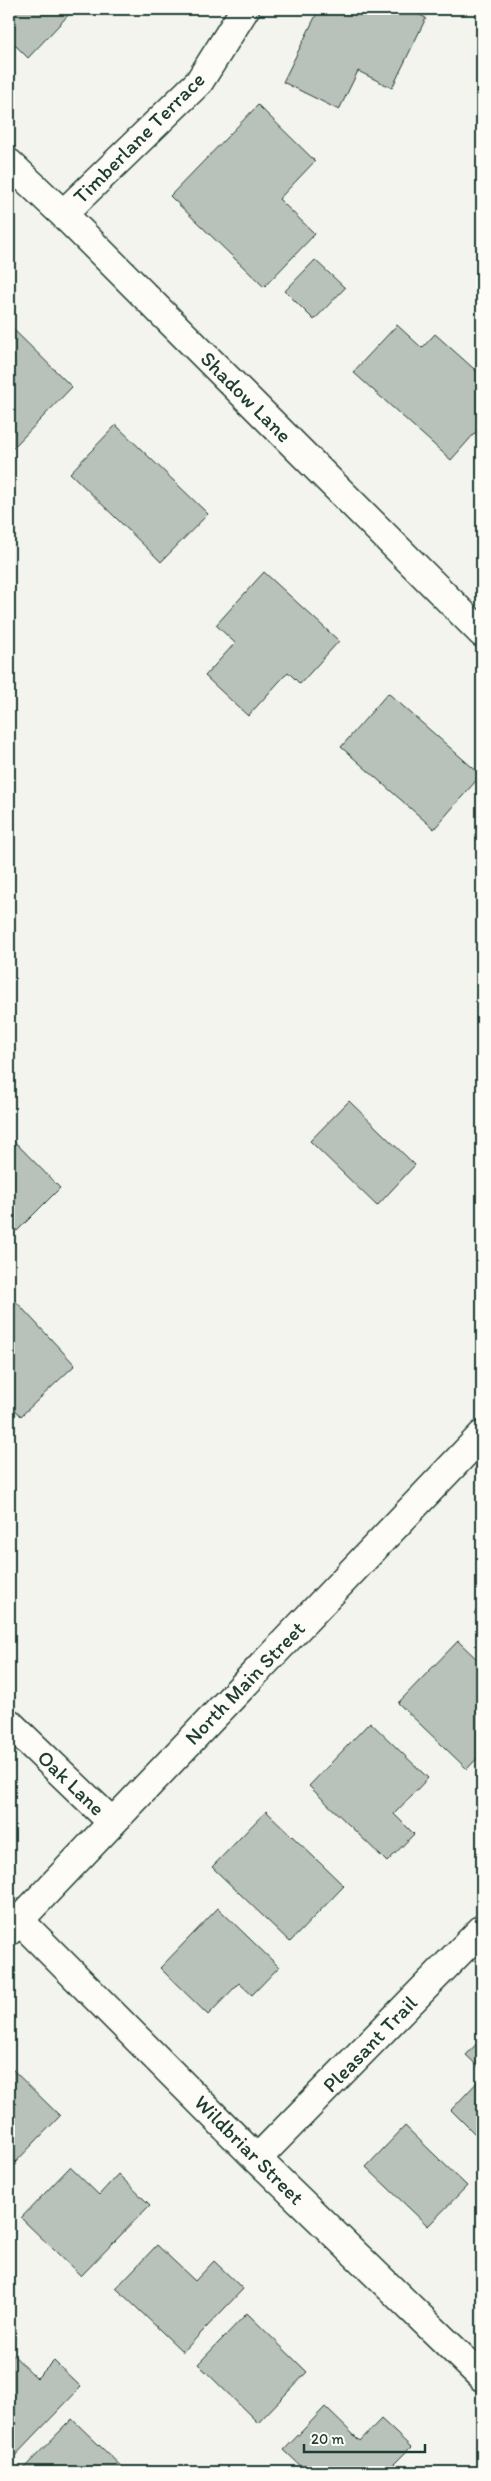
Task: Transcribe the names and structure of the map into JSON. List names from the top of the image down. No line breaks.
{"streets":{"street":["Timberlane Terrace","Shadow Lane","North Main Street","Oak Lane","Pleasant Trail","Wildbriar Street"]},"crossings":[["Timberlane Terrace","Shadow Lane"],["North Main Street","Oak Lane"],["North Main Street","Wildbriar Street"],["Pleasant Trail","Wildbriar Street"]],"scale_bar":"20 m"}
